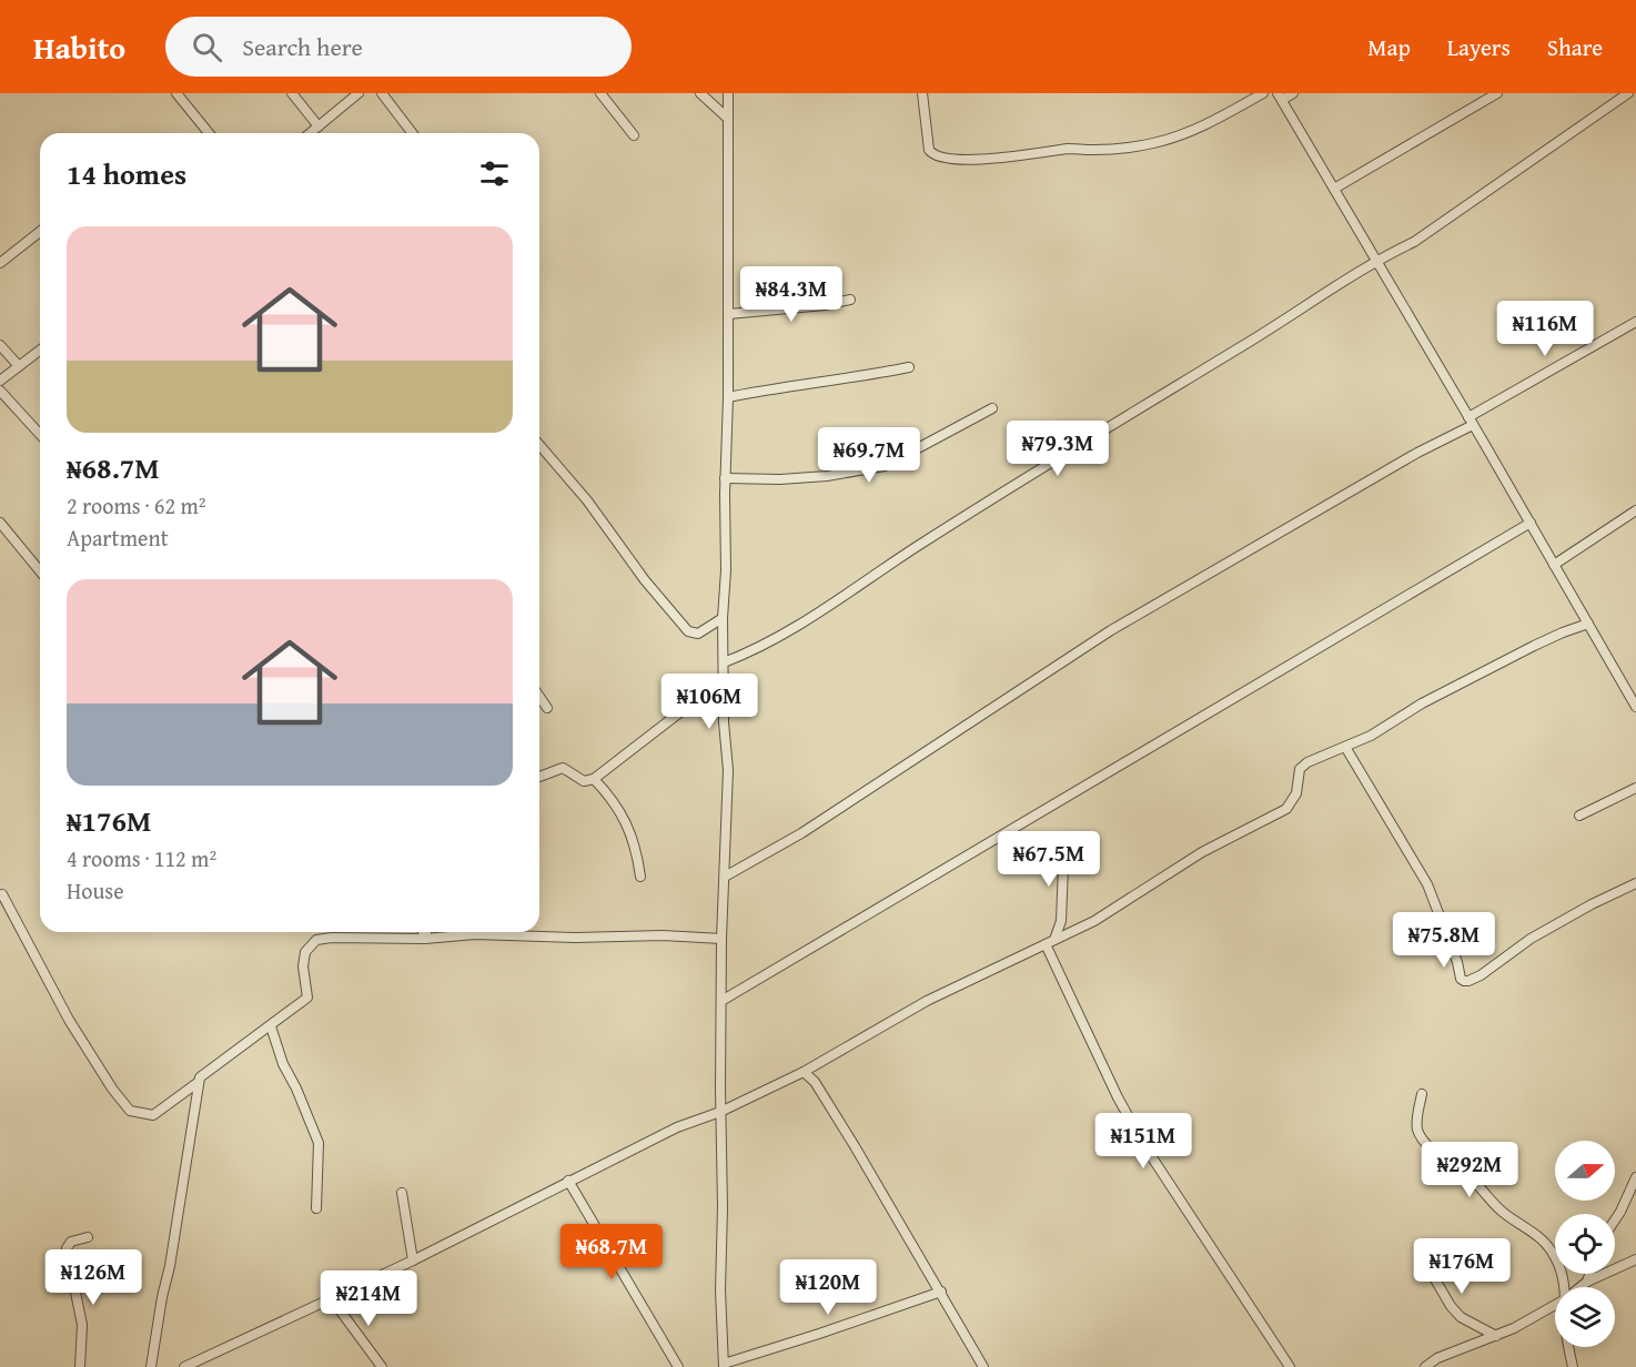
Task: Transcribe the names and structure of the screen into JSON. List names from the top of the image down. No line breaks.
{"north":"right","page":{"header":"Habito","search":"Search here","nav":["Map","Layers","Share"],"heading":"14 homes","list":[{"name":"₦68.7M","note":"2 rooms · 62 m² · Apartment"},{"name":"₦176M","note":"4 rooms · 112 m² · House"}],"price":["₦84.3M","₦116M","₦79.3M","₦69.7M","₦106M","₦67.5M","₦75.8M","₦151M","₦292M","₦68.7M","₦176M","₦126M","₦120M","₦214M"]}}
